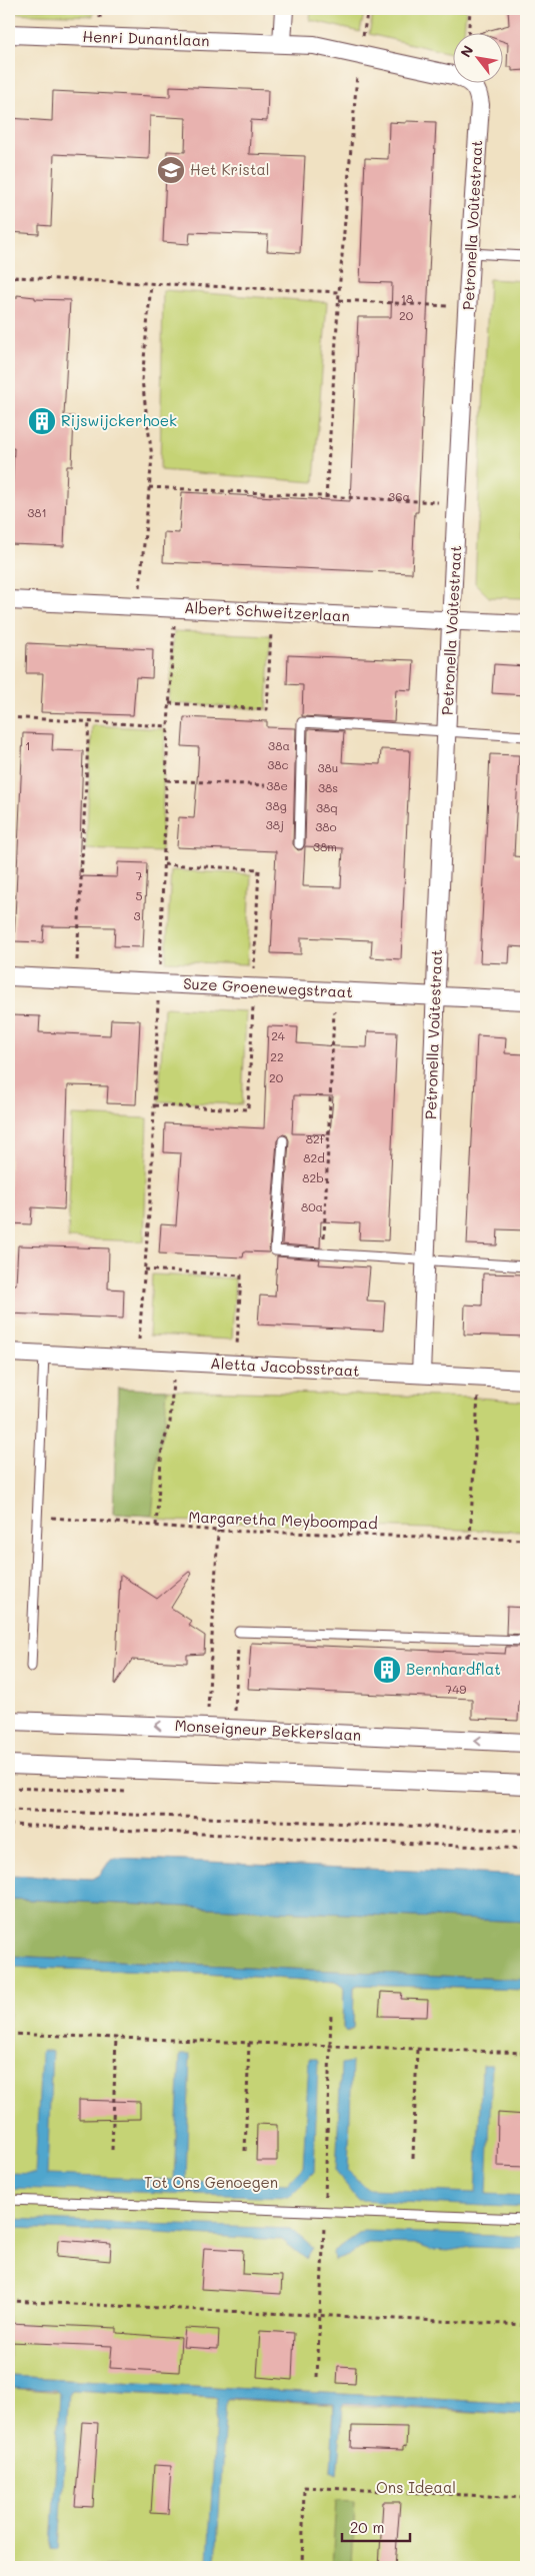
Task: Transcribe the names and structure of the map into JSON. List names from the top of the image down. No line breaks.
{"streets":{"street":["Henri Dunantlaan","Petronella Voûtestraat","Albert Schweitzerlaan","Suze Groenewegstraat","Aletta Jacobsstraat","Monseigneur Bekkerslaan"],"path":["Margaretha Meyboompad"]},"crossings":[["Henri Dunantlaan","Petronella Voûtestraat"],["Petronella Voûtestraat","Albert Schweitzerlaan"],["Petronella Voûtestraat","Suze Groenewegstraat"],["Petronella Voûtestraat","Aletta Jacobsstraat"]],"parks":["Tot Ons Genoegen","Ons Ideaal"],"places":{"school or university":["Het Kristal"],"building":["Rijswijckerhoek","Bernhardflat"]},"house_numbers":["18","20","36a","381","1","38a","38c","38u","38e","38s","38g","38q","38j","38o","38m","7","5","3","24","22","20","82f","82d","82b","80a","749"],"scale_bar":"20 m","north":"top left"}
